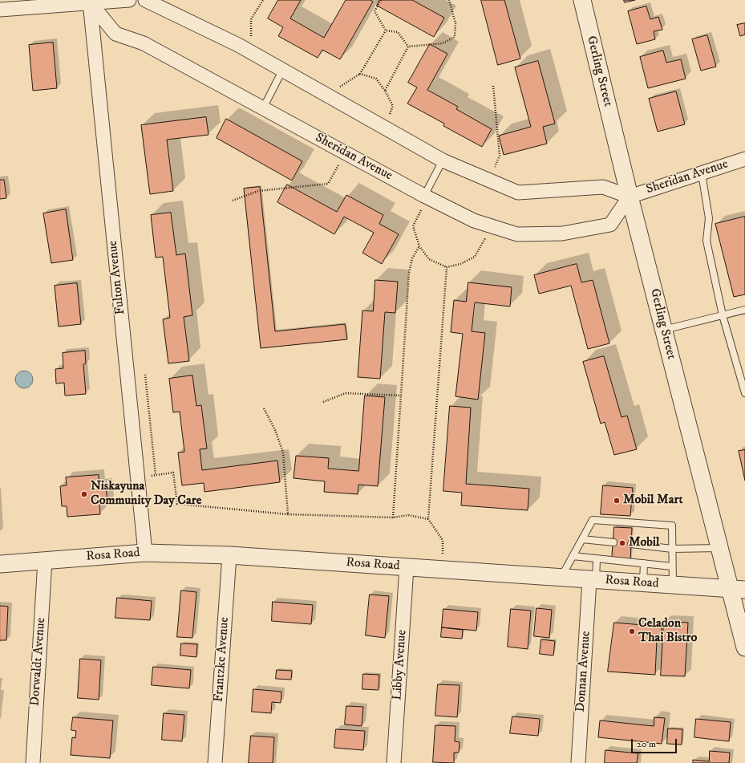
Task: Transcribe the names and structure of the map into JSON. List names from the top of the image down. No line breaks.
{"streets":{"street":["Gerling Street","Sheridan Avenue","Fulton Avenue","Rosa Road","Frantzke Avenue","Dorwaldt Avenue","Libby Avenue","Donnan Avenue"]},"crossings":[["Gerling Street","Sheridan Avenue"],["Gerling Street","Rosa Road"],["Sheridan Avenue","Fulton Avenue"],["Fulton Avenue","Rosa Road"],["Rosa Road","Frantzke Avenue"],["Rosa Road","Dorwaldt Avenue"],["Rosa Road","Libby Avenue"],["Rosa Road","Donnan Avenue"]],"places":["Niskayuna Community Day Care","Mobil Mart","Mobil","Celadon Thai Bistro"],"scale_bar":"20 m"}
